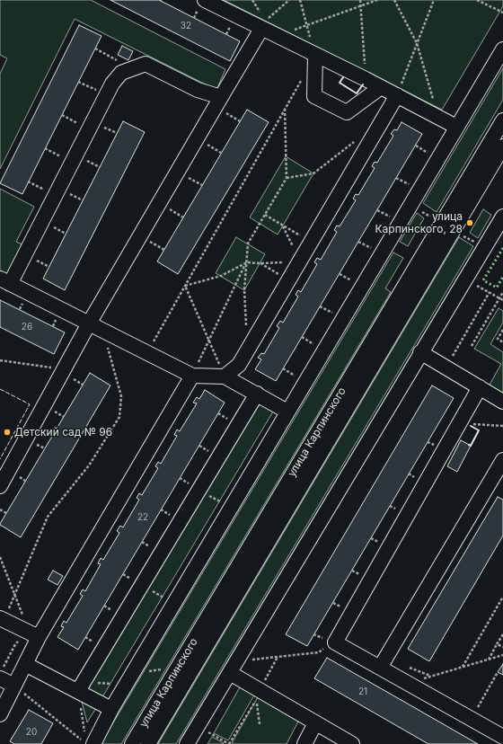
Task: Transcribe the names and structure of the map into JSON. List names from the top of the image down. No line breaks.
{"streets":{"street":["улица Карпинского"]},"places":["улица Карпинского, 28","Детский сад № 96"],"house_numbers":["32","26","22","21","20"]}
